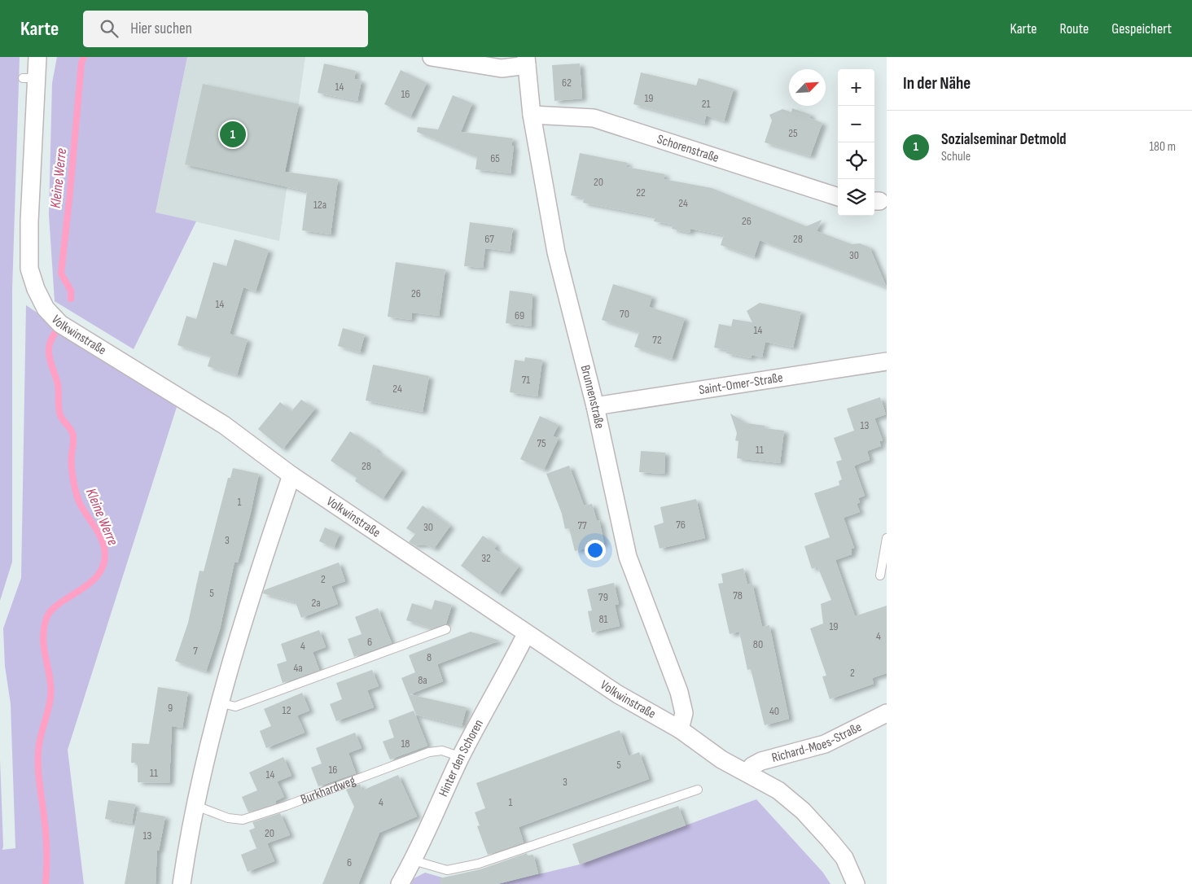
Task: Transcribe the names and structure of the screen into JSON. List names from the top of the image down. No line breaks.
{"streets":{"street":["Schorenstraße","Volkwinstraße","Saint-Omer-Straße","Brunnenstraße","Richard-Moes-Straße","Hinter den Schoren"],"lane":["Burkhardweg"]},"crossings":[["Schorenstraße","Brunnenstraße"],["Volkwinstraße","Brunnenstraße"],["Volkwinstraße","Richard-Moes-Straße"],["Volkwinstraße","Hinter den Schoren"],["Saint-Omer-Straße","Brunnenstraße"],["Hinter den Schoren","Burkhardweg"]],"water":["Kleine Werre"],"house_numbers":["62","14","16","19","21","25","65","20","22","24","12a","26","67","28","30","26","14","70","69","14","72","71","24","13","75","11","28","1","76","77","30","3","32","2","5","78","79","2a","81","19","4","6","80","4","7","8","4a","2","8a","9","12","40","18","5","16","11","14","3","4","1","20","13","6"],"north":"top right","page":{"header":"Karte","search":"Hier suchen","nav":["Karte","Route","Gespeichert"],"heading":"In der Nähe","map_buttons":["+","−"],"list":[{"mark":"1","name":"Sozialseminar Detmold","note":"Schule","value":"180 m"}],"pins":"1"}}
